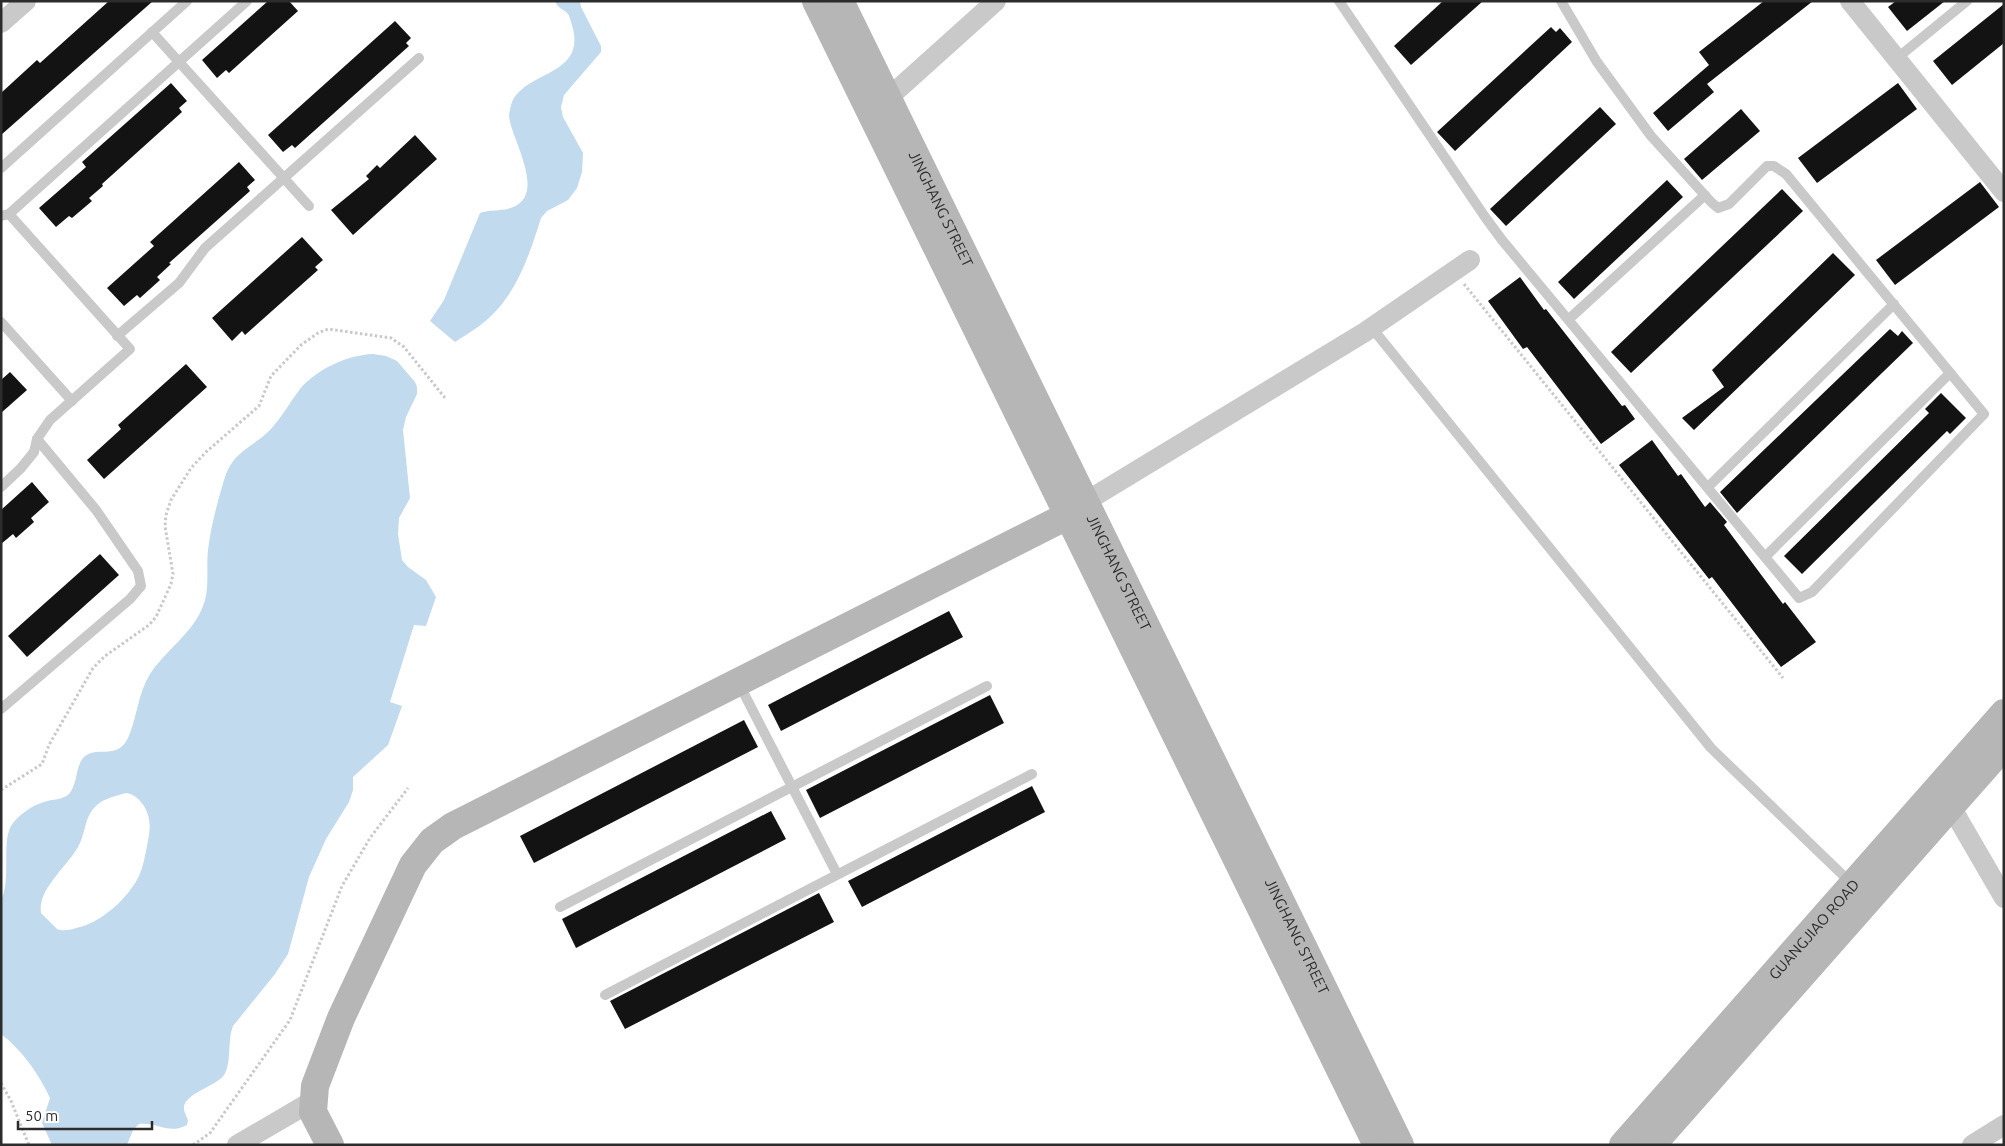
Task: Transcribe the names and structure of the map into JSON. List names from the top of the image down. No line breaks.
{"streets":{"main road":["JINGHANG STREET","GUANGJIAO ROAD"]},"scale_bar":"50 m"}
